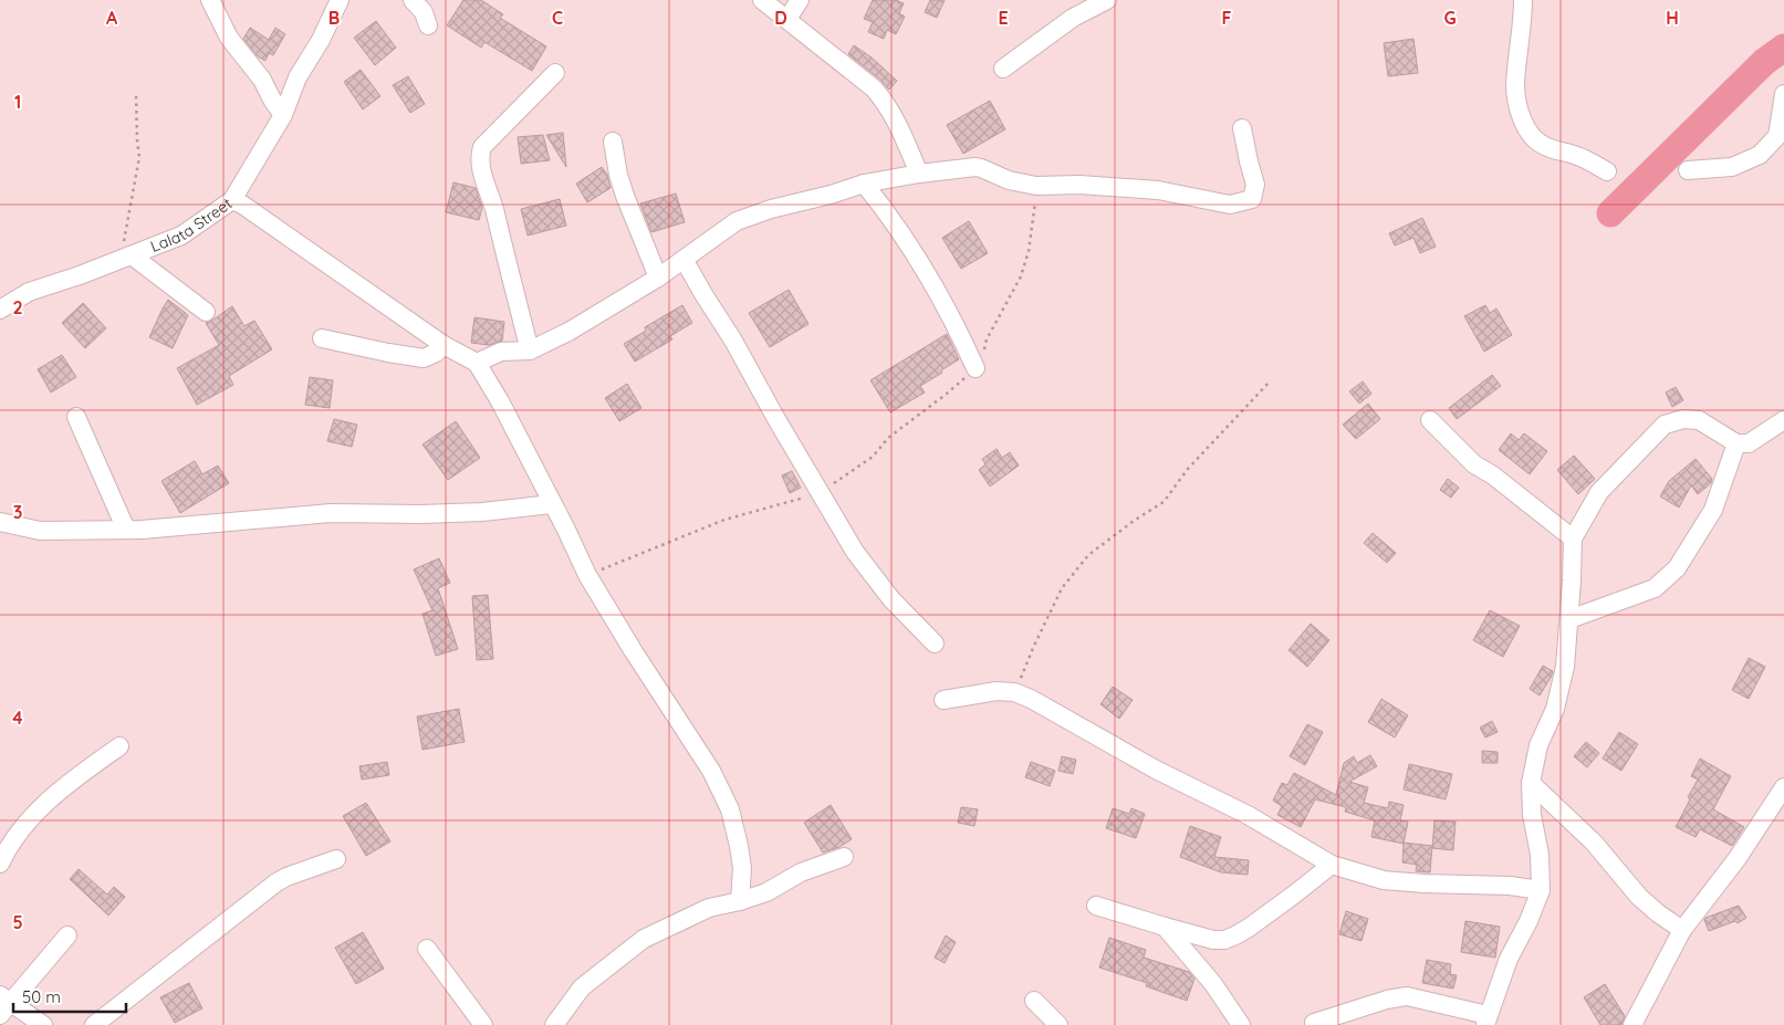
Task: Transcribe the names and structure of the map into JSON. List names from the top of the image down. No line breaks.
{"streets":{"street":["Lalata Street"]},"scale_bar":"50 m","grid":{"columns":["A","B","C","D","E","F","G","H"],"rows":["1","2","3","4","5"]}}
